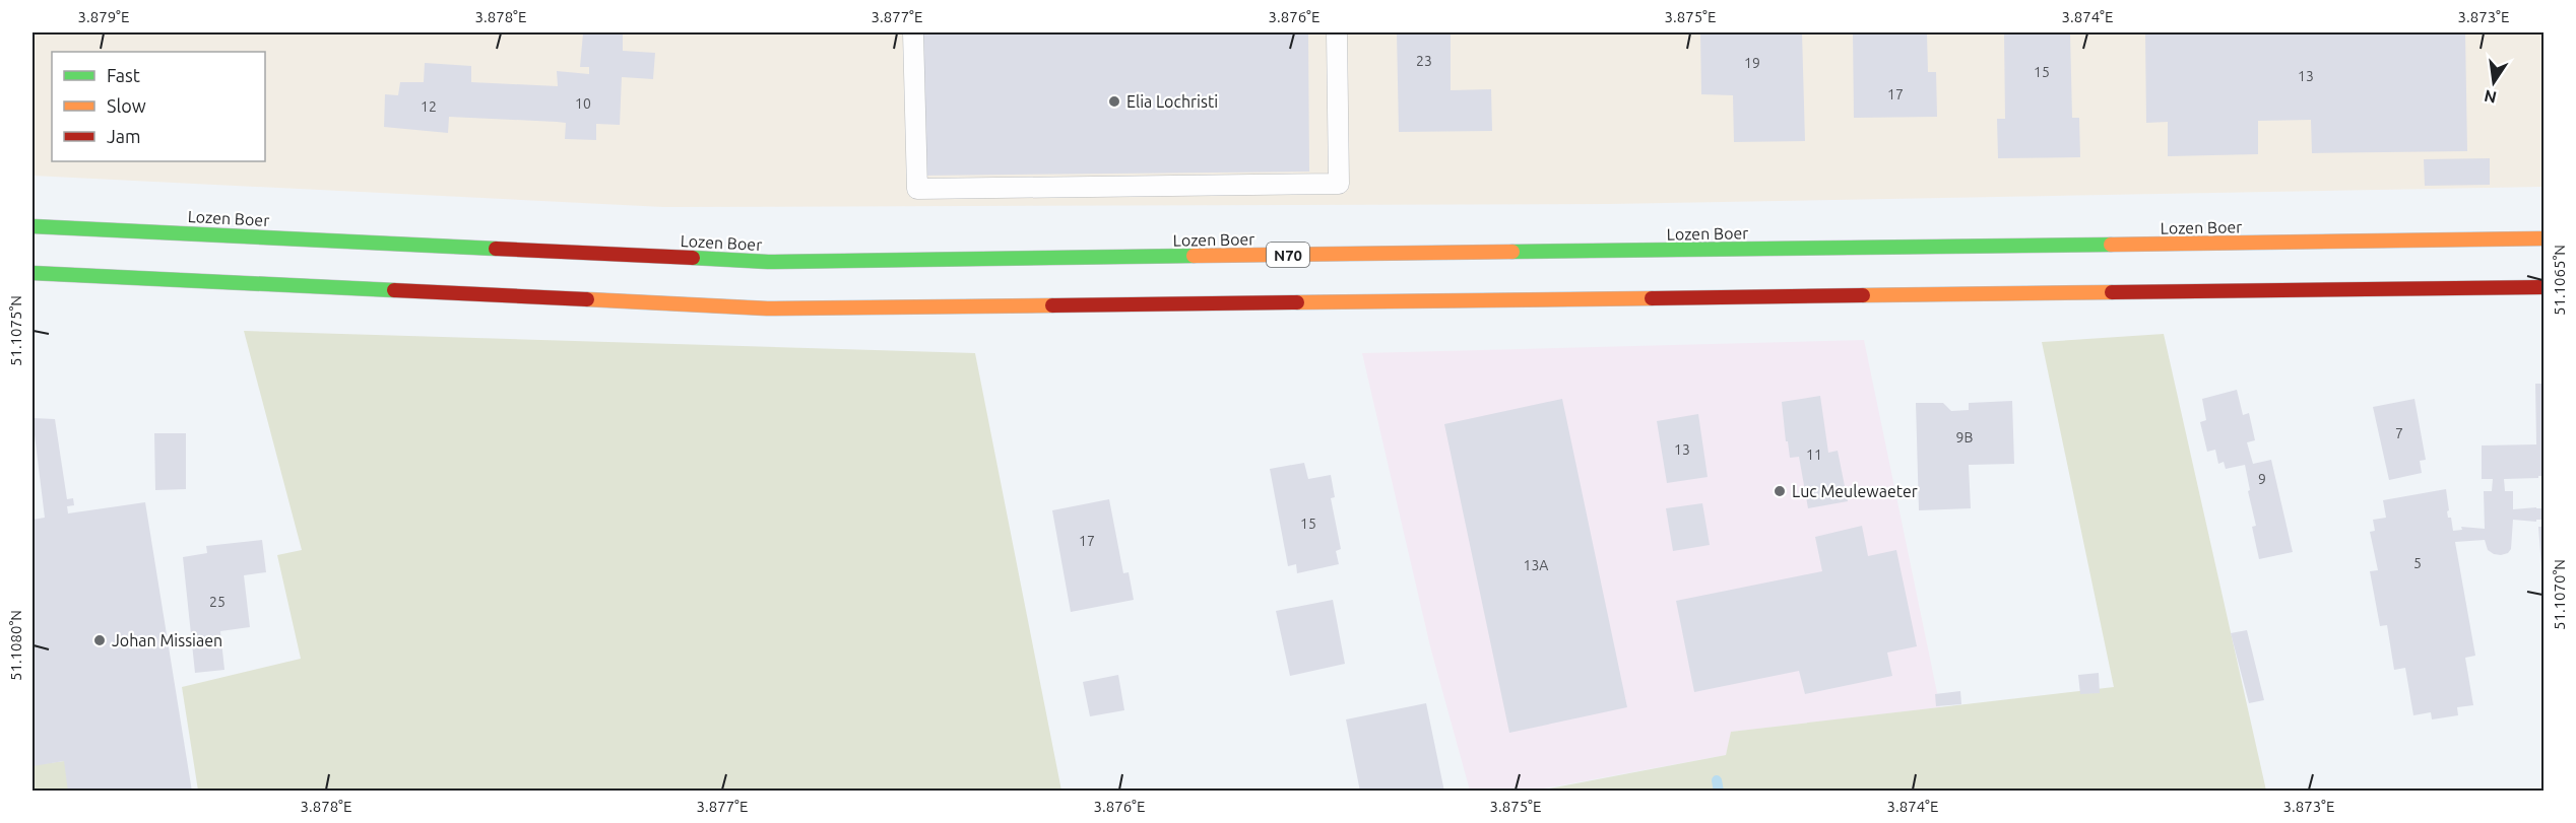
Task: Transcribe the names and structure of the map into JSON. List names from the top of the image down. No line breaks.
{"streets":{"main road":["Lozen Boer","N70"]},"places":["Elia Lochristi","Luc Meulewaeter","Johan Missiaen"],"house_numbers":["23","19","15","13","17","10","12","7","9B","13","11","9","15","17","5","13A","25"],"legend":["Fast","Slow","Jam"],"north":"bottom","coordinates":["3.879°E","3.878°E","3.877°E","3.876°E","3.875°E","3.874°E","3.873°E","51.1065°N","51.1075°N","51.1070°N","51.1080°N"]}
